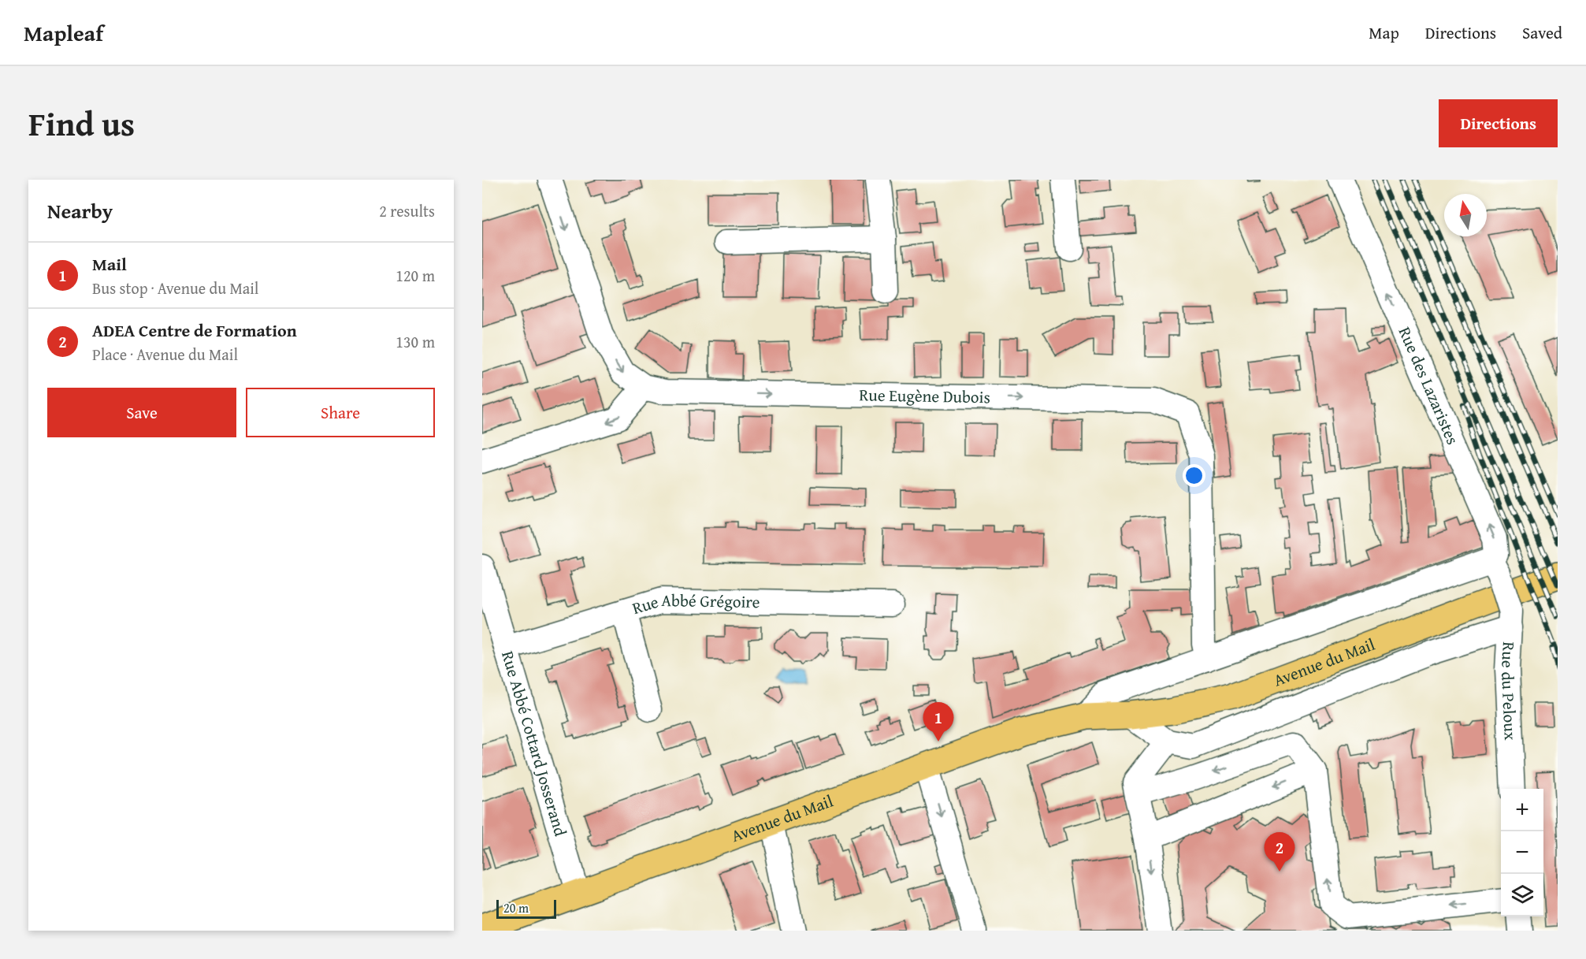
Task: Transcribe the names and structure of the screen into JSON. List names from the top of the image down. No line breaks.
{"streets":{"main road":["Avenue du Mail"],"street":["Rue des Lazaristes","Rue Eugène Dubois","Rue Abbé Grégoire","Rue du Peloux","Rue Abbé Cottard Josserand"]},"crossings":[["Rue des Lazaristes","Rue du Peloux"],["Rue Abbé Grégoire","Rue Abbé Cottard Josserand"],["Avenue du Mail","Rue Abbé Cottard Josserand"]],"one_way":["Rue des Lazaristes"],"scale_bar":"20 m","north":"top","page":{"header":"Mapleaf","nav":["Map","Directions","Saved"],"title":"Find us","buttons":["Directions",["Save","Share"]],"heading":["Nearby","2 results"],"list":[{"mark":"1","name":"Mail","note":"Bus stop · Avenue du Mail","value":"120 m"},{"mark":"2","name":"ADEA Centre de Formation","note":"Place · Avenue du Mail","value":"130 m"}],"pins":["1","2"],"map_buttons":["+","−"],"scale":"20 m"}}
